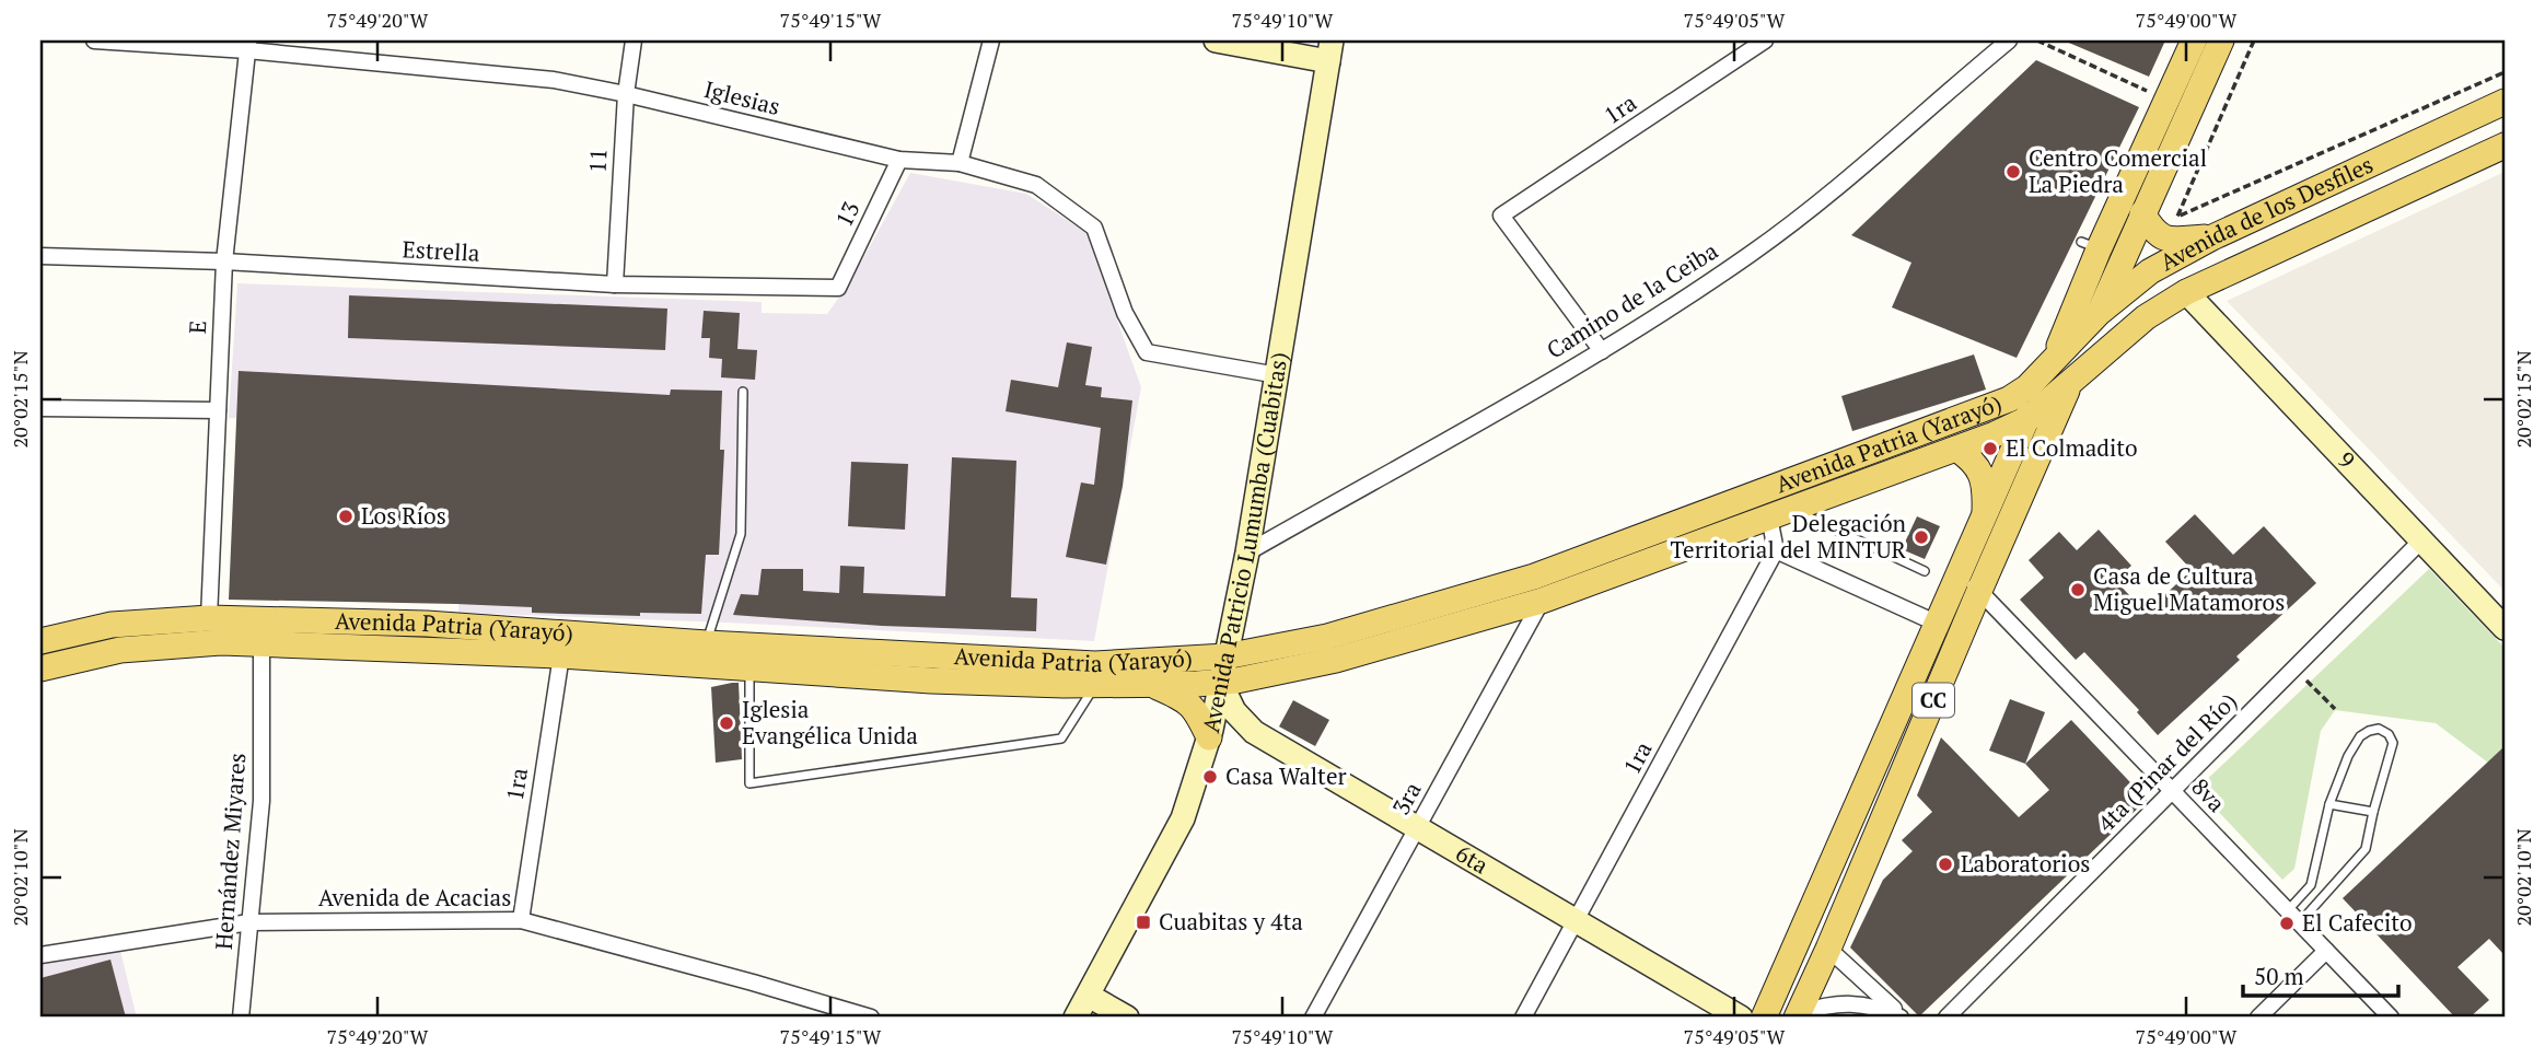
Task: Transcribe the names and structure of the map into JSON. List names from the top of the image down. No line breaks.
{"streets":{"main road":["Avenida de los Desfiles","Avenida Patria (Yarayó)","CC"],"street":["Iglesias","1ra","11","13","Estrella","Camino de la Ceiba","E","9","Avenida Patricio Lumumba (Cuabitas)","4ta (Pinar del Río)","8va","3ra","Hernández Miyares","6ta","Avenida de Acacias"]},"crossings":[["Iglesias","11"],["Iglesias","13"],["Iglesias","E"],["Iglesias","Avenida Patricio Lumumba (Cuabitas)"],["1ra","Camino de la Ceiba"],["1ra","Avenida Patria (Yarayó)"],["1ra","6ta"],["1ra","Avenida de Acacias"],["11","Estrella"],["13","Estrella"],["Avenida de los Desfiles","Avenida Patria (Yarayó)"],["Avenida de los Desfiles","9"],["Avenida de los Desfiles","CC"],["Estrella","E"],["Camino de la Ceiba","Avenida Patricio Lumumba (Cuabitas)"],["E","Avenida Patria (Yarayó)"],["Avenida Patria (Yarayó)","Avenida Patricio Lumumba (Cuabitas)"],["Avenida Patria (Yarayó)","CC"],["Avenida Patria (Yarayó)","3ra"],["Avenida Patria (Yarayó)","Hernández Miyares"],["Avenida Patria (Yarayó)","6ta"],["9","4ta (Pinar del Río)"],["Avenida Patricio Lumumba (Cuabitas)","6ta"],["CC","8va"],["4ta (Pinar del Río)","8va"],["3ra","6ta"],["Hernández Miyares","Avenida de Acacias"]],"places":{"other":["Centro Comercial La Piedra","El Colmadito","Los Ríos","Delegación Territorial del MINTUR","Casa de Cultura Miguel Matamoros","Iglesia Evangélica Unida","Casa Walter","Laboratorios","El Cafecito"],"transit":["Cuabitas y 4ta"]},"scale_bar":"50 m","coordinates":["75°49'20\"W","75°49'15\"W","75°49'10\"W","75°49'05\"W","75°49'00\"W","20°02'15\"N","20°02'10\"N"]}
